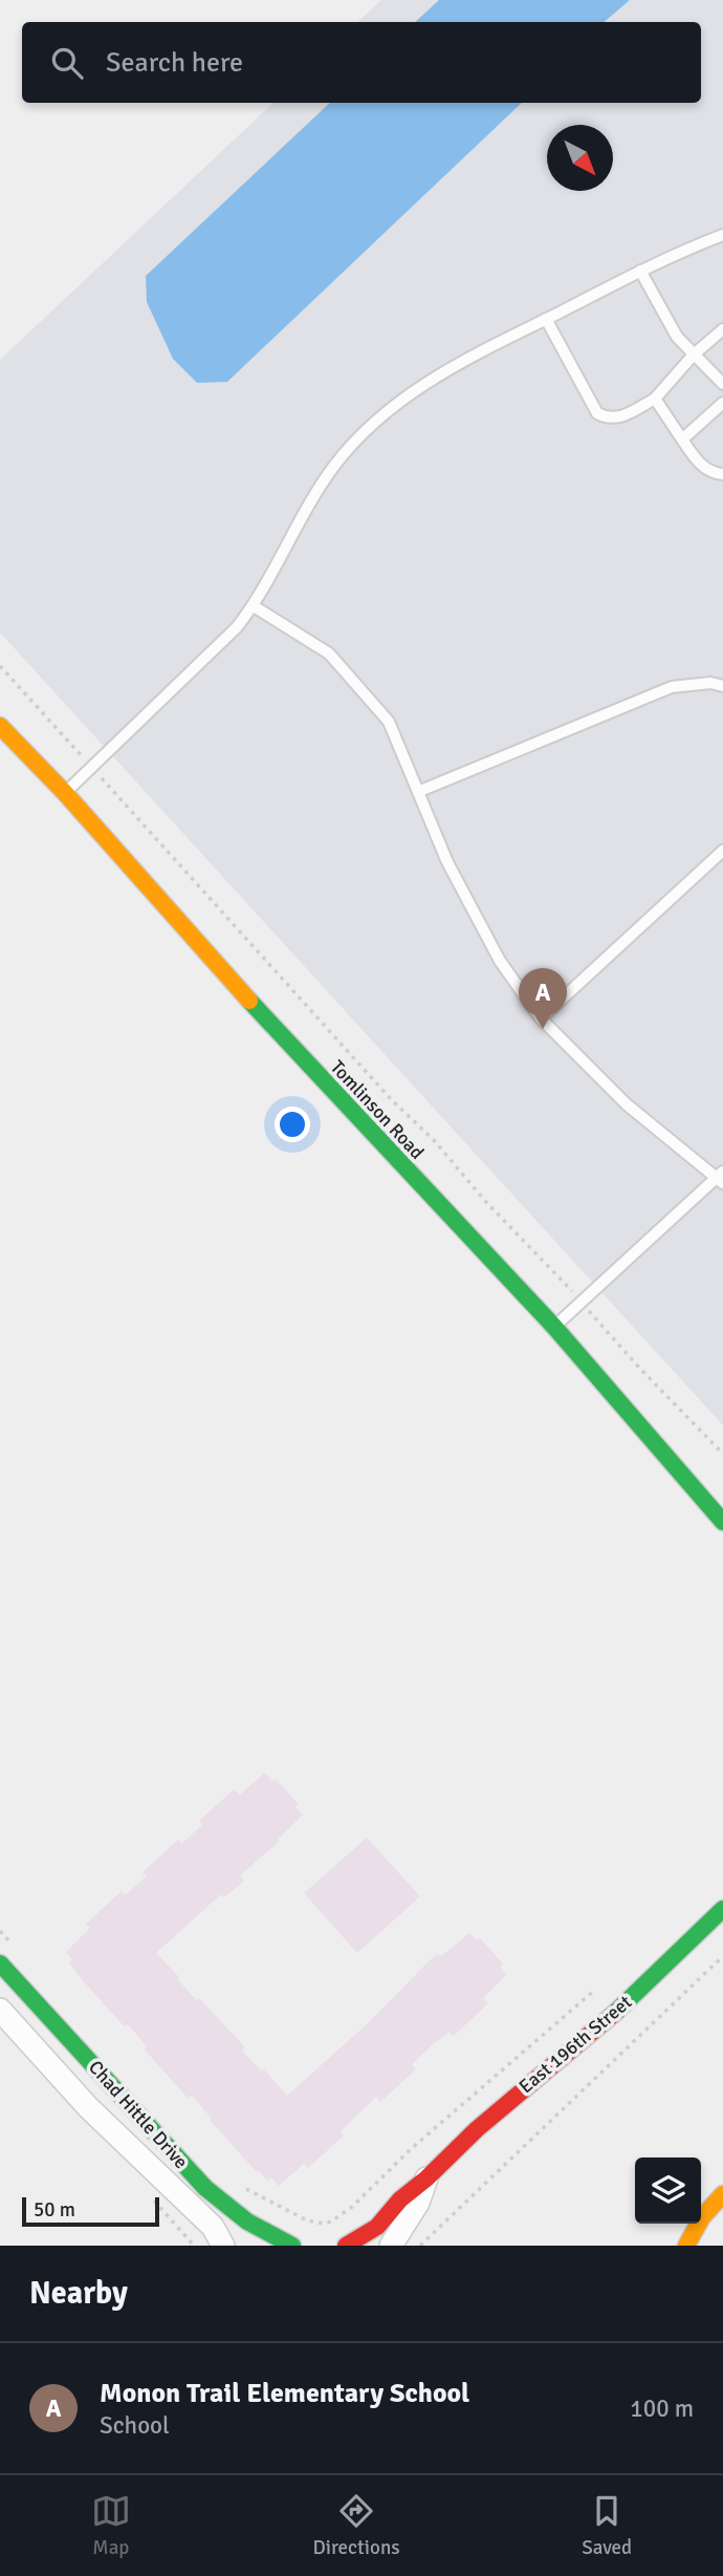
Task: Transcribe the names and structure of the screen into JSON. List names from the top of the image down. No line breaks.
{"streets":{"street":["Tomlinson Road","East 196th Street","Chad Hittle Drive"]},"scale_bar":"50 m","north":"bottom right","page":{"search":"Search here","pins":"A","scale":"50 m","heading":"Nearby","list":[{"mark":"A","name":"Monon Trail Elementary School","note":"School","value":"100 m"}],"nav":["Map","Directions","Saved"]}}
